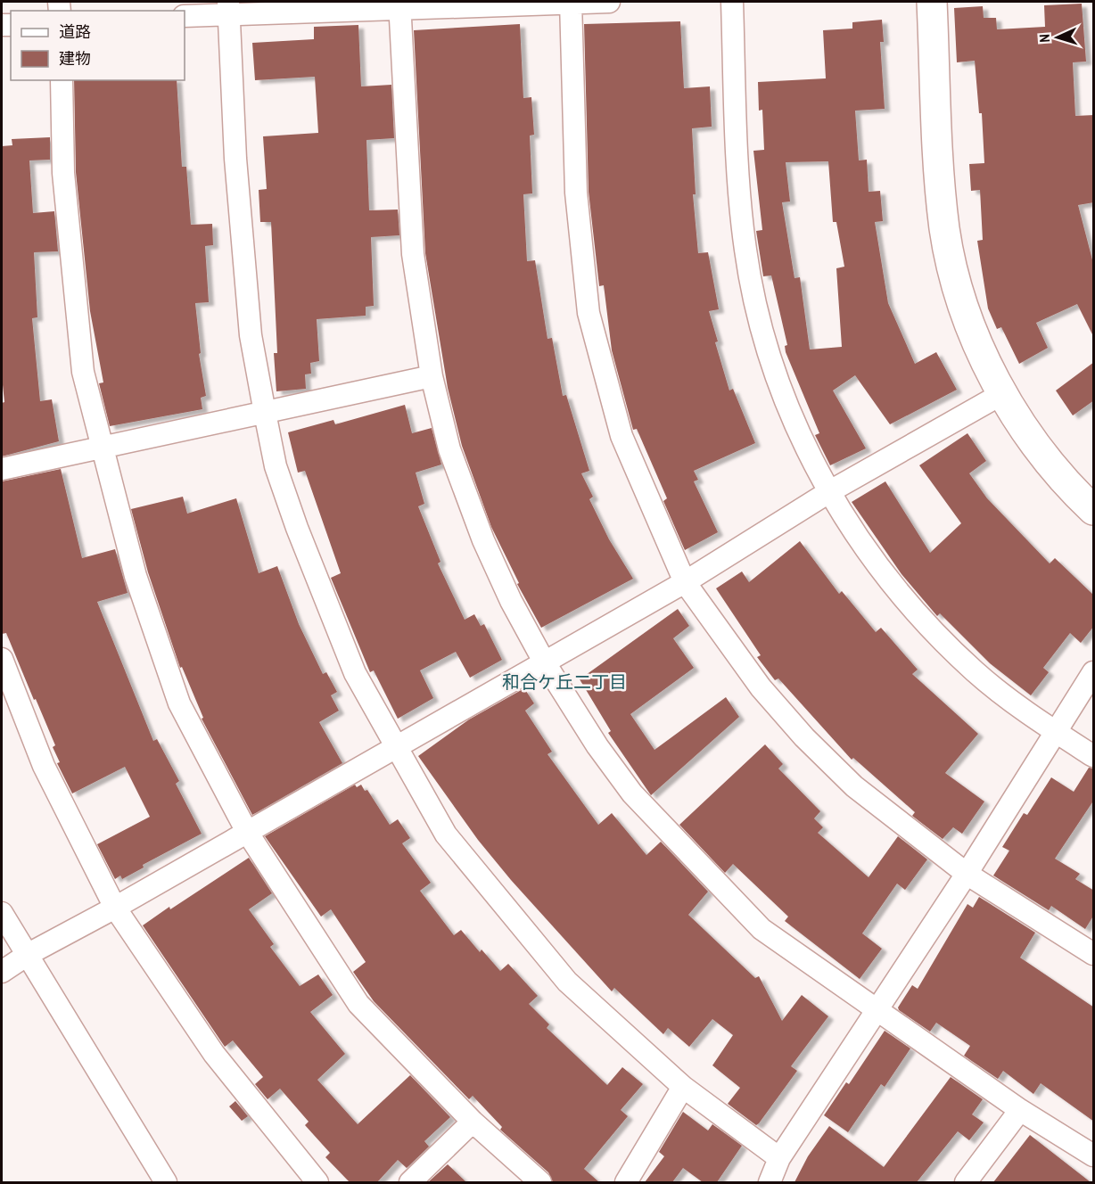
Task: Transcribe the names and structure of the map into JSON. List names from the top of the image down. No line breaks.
{"districts":["和合ケ丘二丁目"],"legend":["道路","建物"],"north":"left"}
